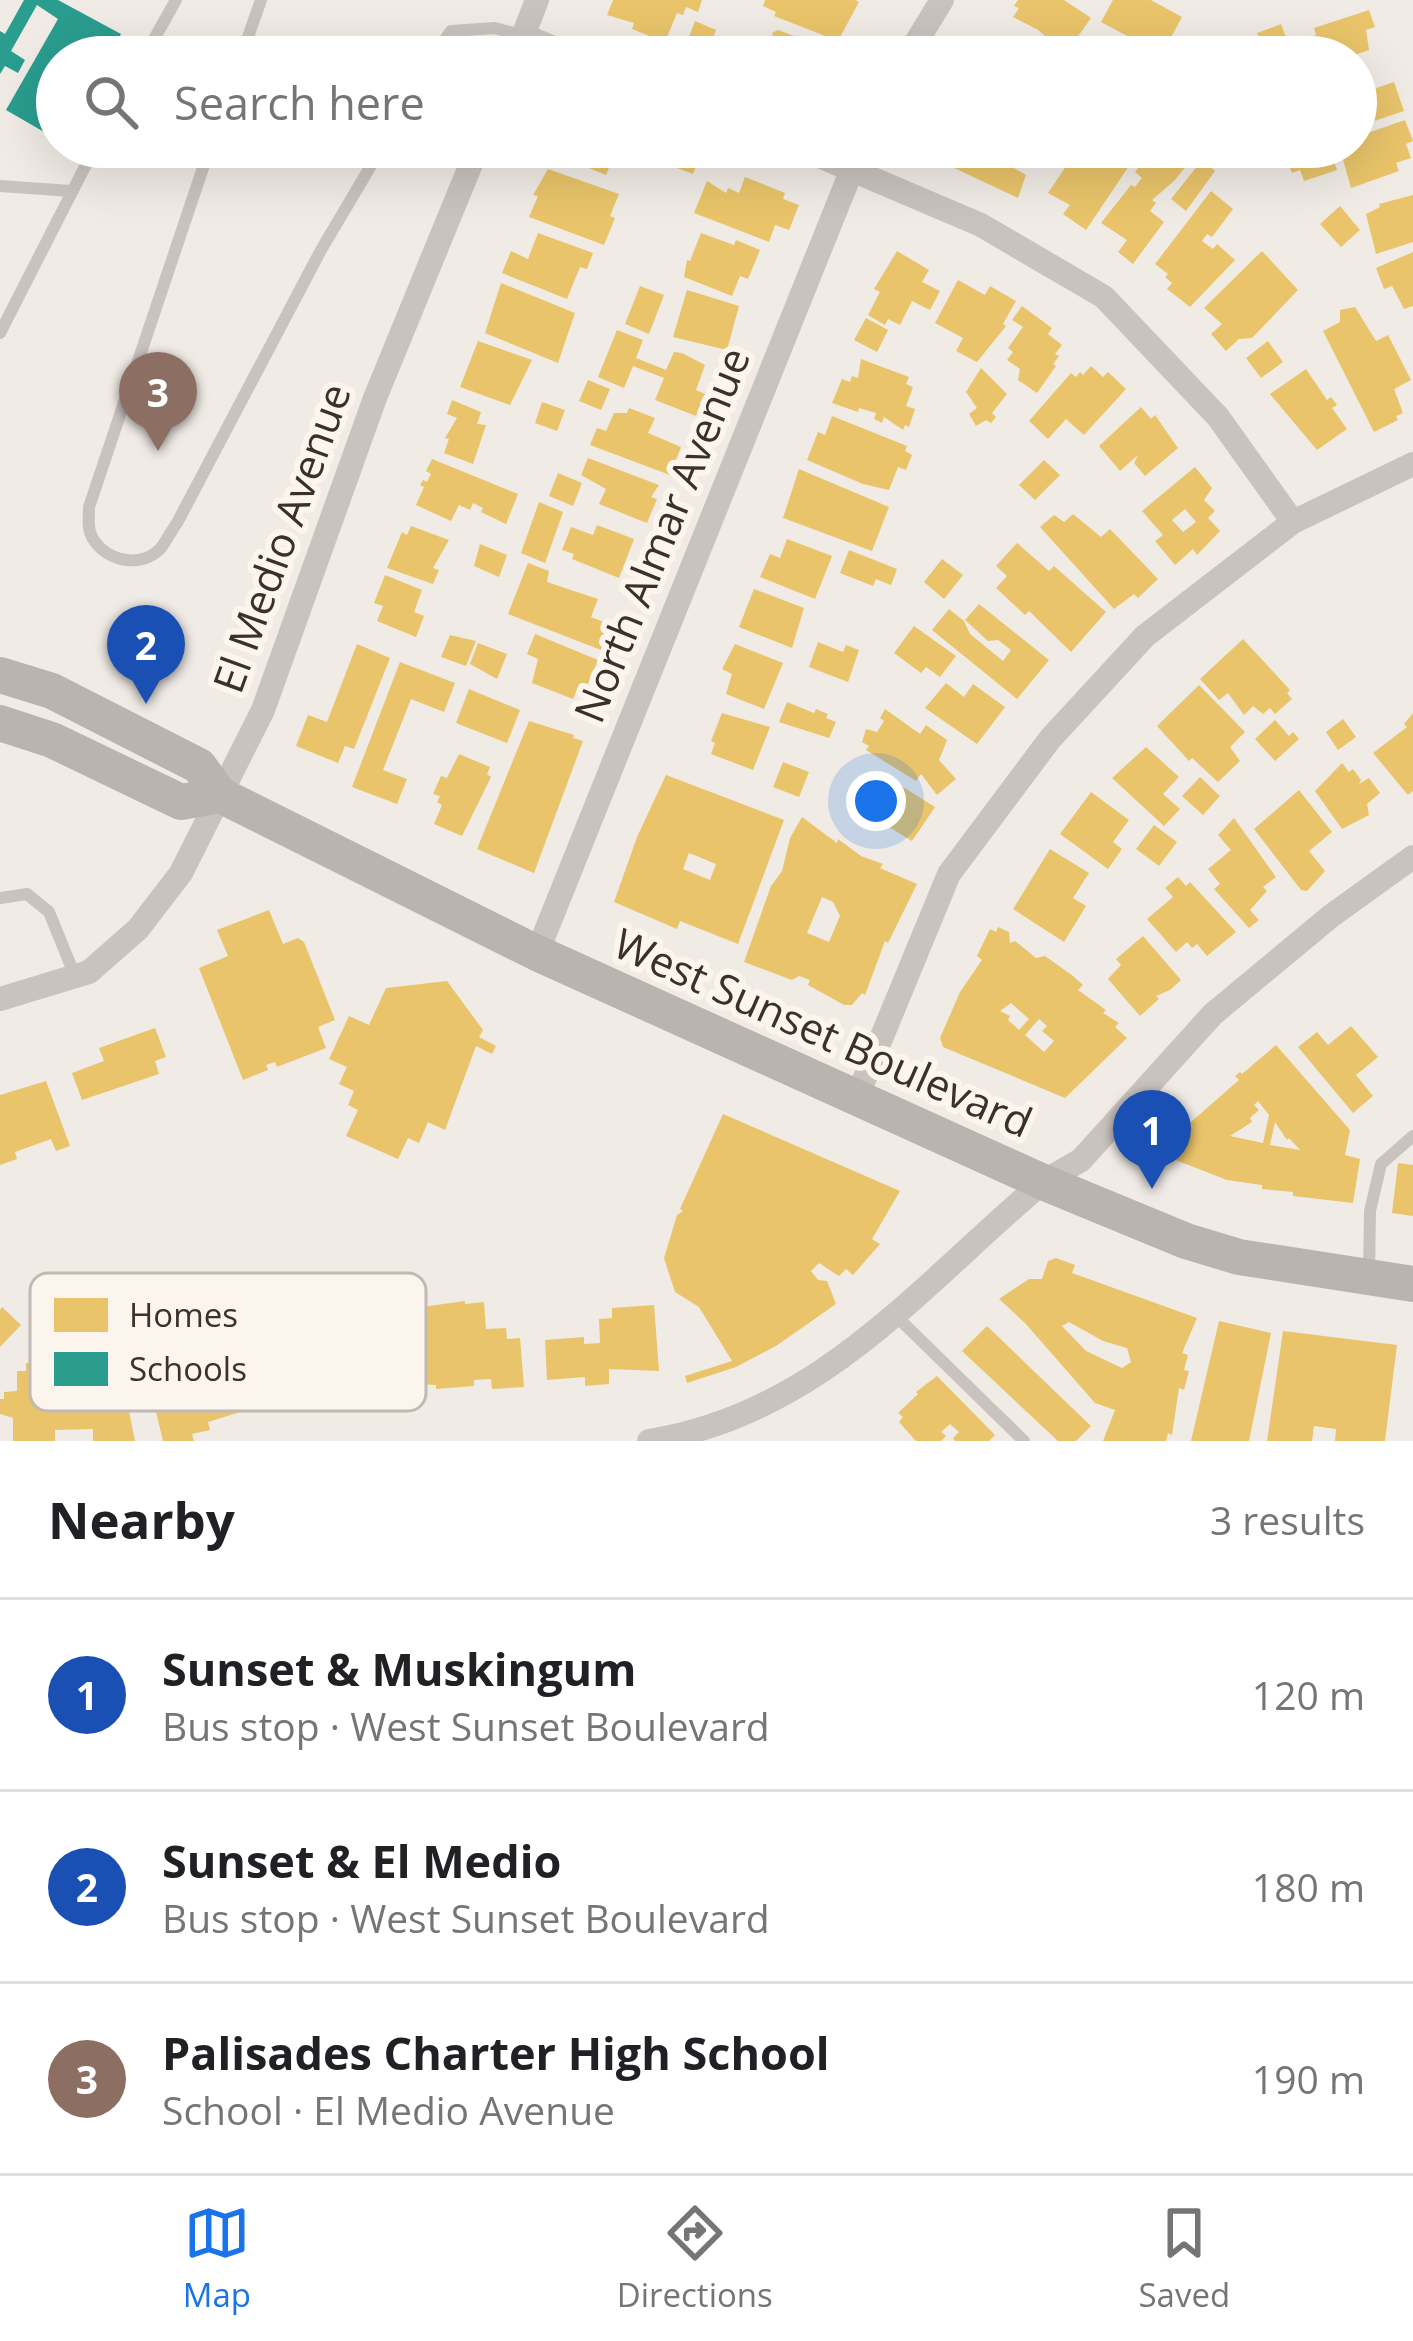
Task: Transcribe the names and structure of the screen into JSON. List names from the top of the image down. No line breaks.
{"streets":{"main road":["West Sunset Boulevard"],"street":["North Almar Avenue","El Medio Avenue"]},"crossings":[["North Almar Avenue","West Sunset Boulevard"],["El Medio Avenue","West Sunset Boulevard"]],"legend":["Homes","Schools"],"page":{"search":"Search here","pins":["3","2","1"],"heading":["Nearby","3 results"],"list":[{"mark":"1","name":"Sunset & Muskingum","note":"Bus stop · West Sunset Boulevard","value":"120 m"},{"mark":"2","name":"Sunset & El Medio","note":"Bus stop · West Sunset Boulevard","value":"180 m"},{"mark":"3","name":"Palisades Charter High School","note":"School · El Medio Avenue","value":"190 m"}],"nav":["Map","Directions","Saved"]}}
